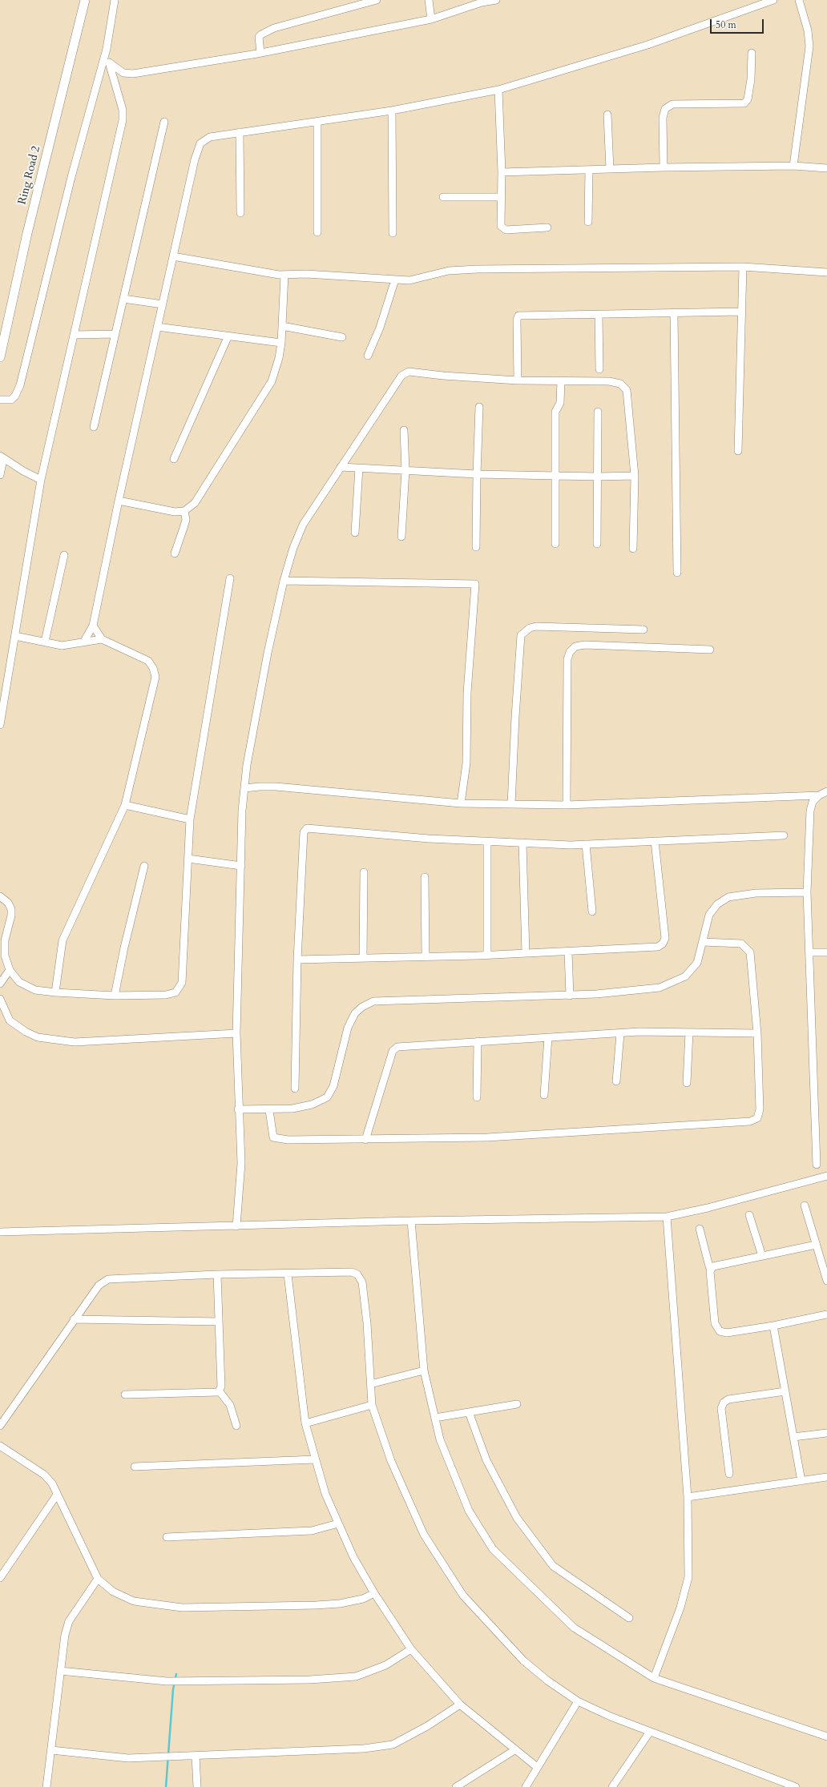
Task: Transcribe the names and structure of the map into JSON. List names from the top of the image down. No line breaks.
{"streets":{"main road":["Ring Road 2"]},"scale_bar":"50 m"}
